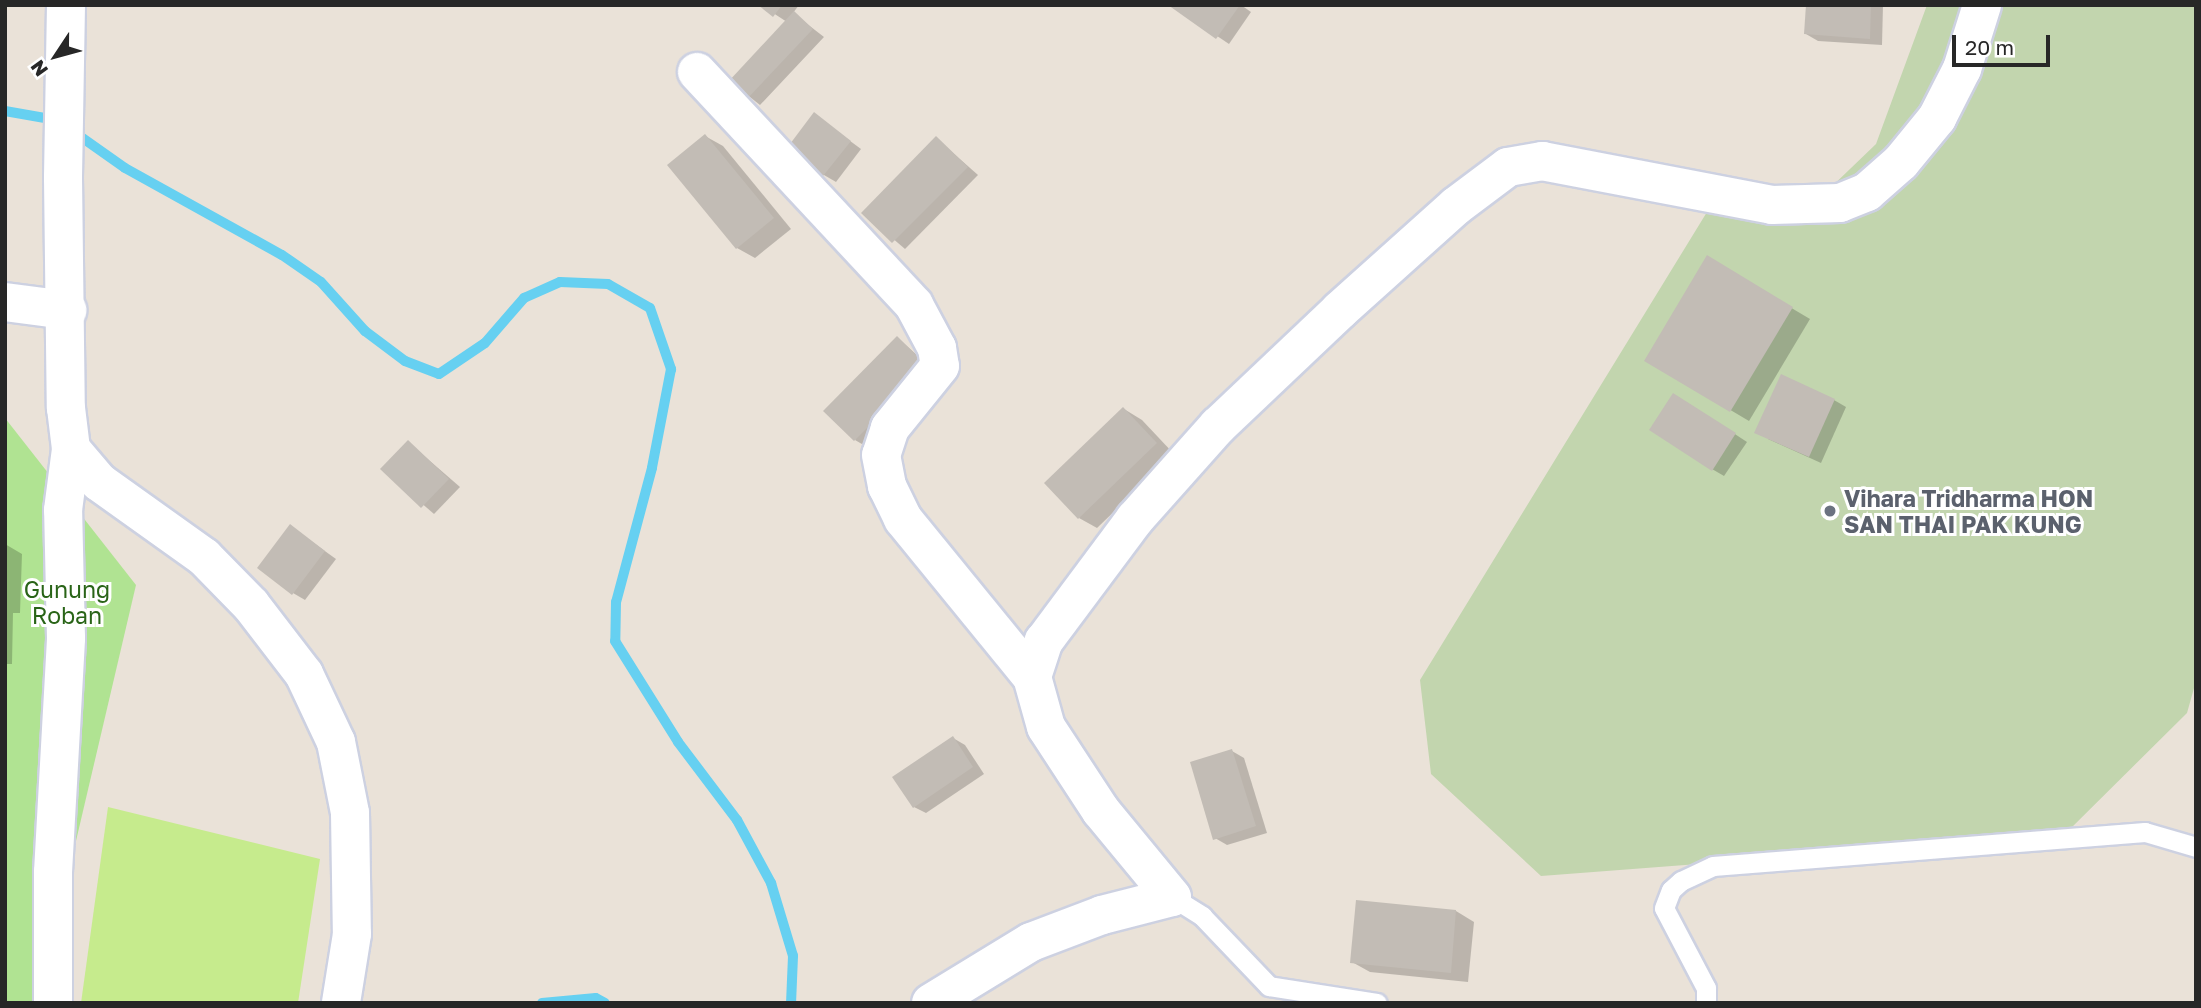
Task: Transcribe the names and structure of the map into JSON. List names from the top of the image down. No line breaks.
{"parks":["Gunung Roban"],"places":["Vihara Tridharma HON SAN THAI PAK KUNG"],"scale_bar":"20 m","north":"bottom left"}
